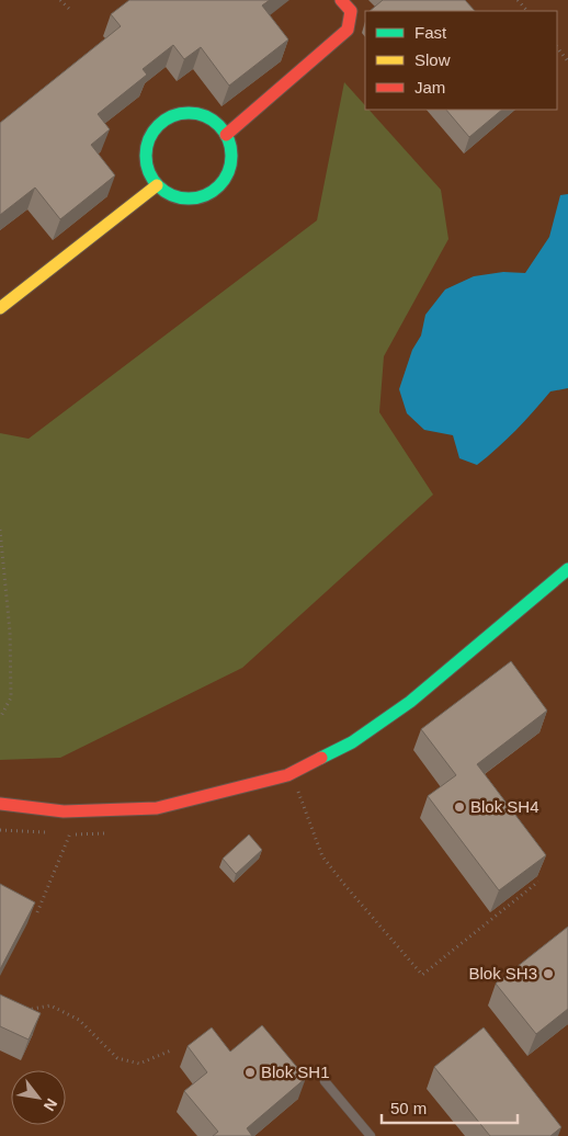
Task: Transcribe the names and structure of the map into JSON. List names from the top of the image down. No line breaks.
{"places":["Blok SH4","Blok SH3","Blok SH1"],"legend":["Fast","Slow","Jam"],"scale_bar":"50 m","north":"bottom right"}
